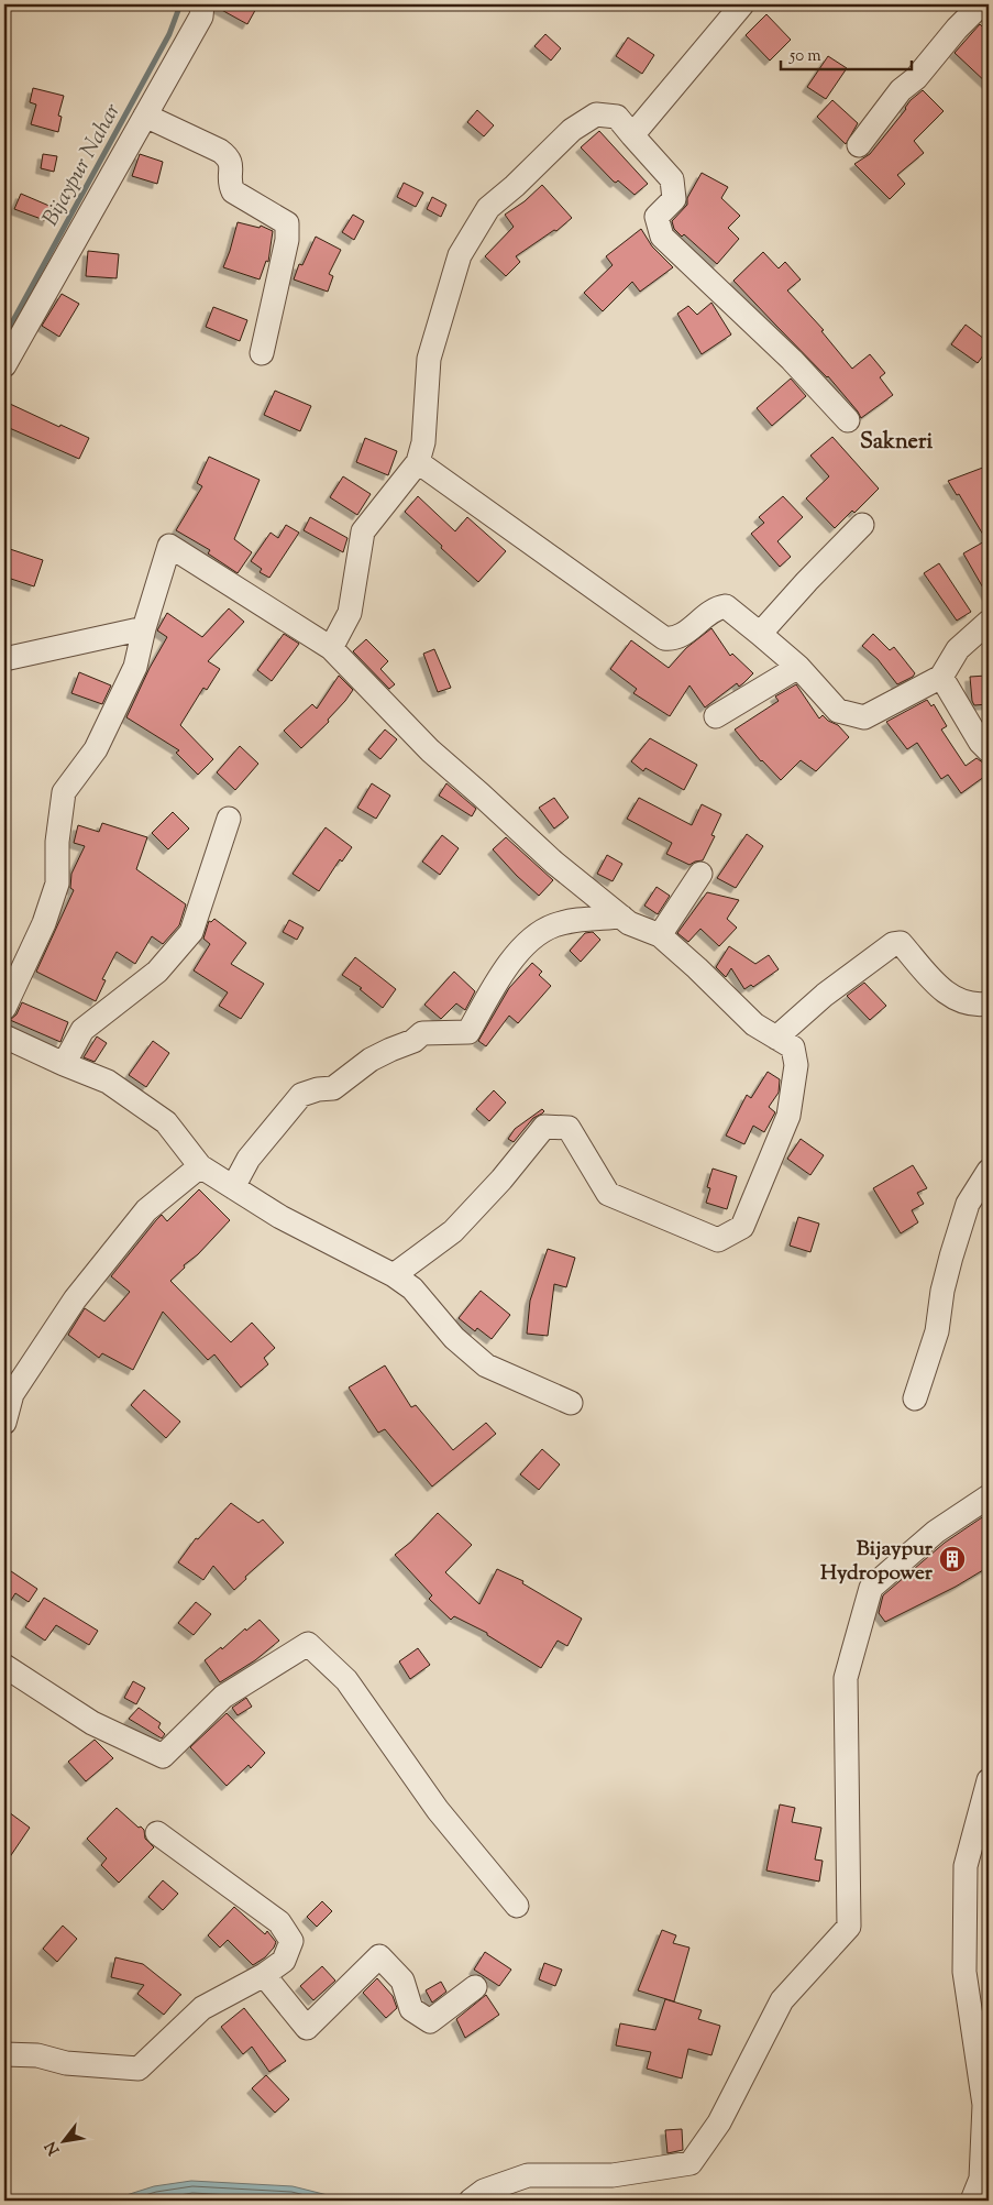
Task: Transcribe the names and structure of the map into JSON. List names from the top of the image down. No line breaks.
{"districts":["Sakneri"],"water":["Bijaypur Nahar"],"places":{"building":["Bijaypur Hydropower"]},"scale_bar":"50 m","north":"bottom left"}
